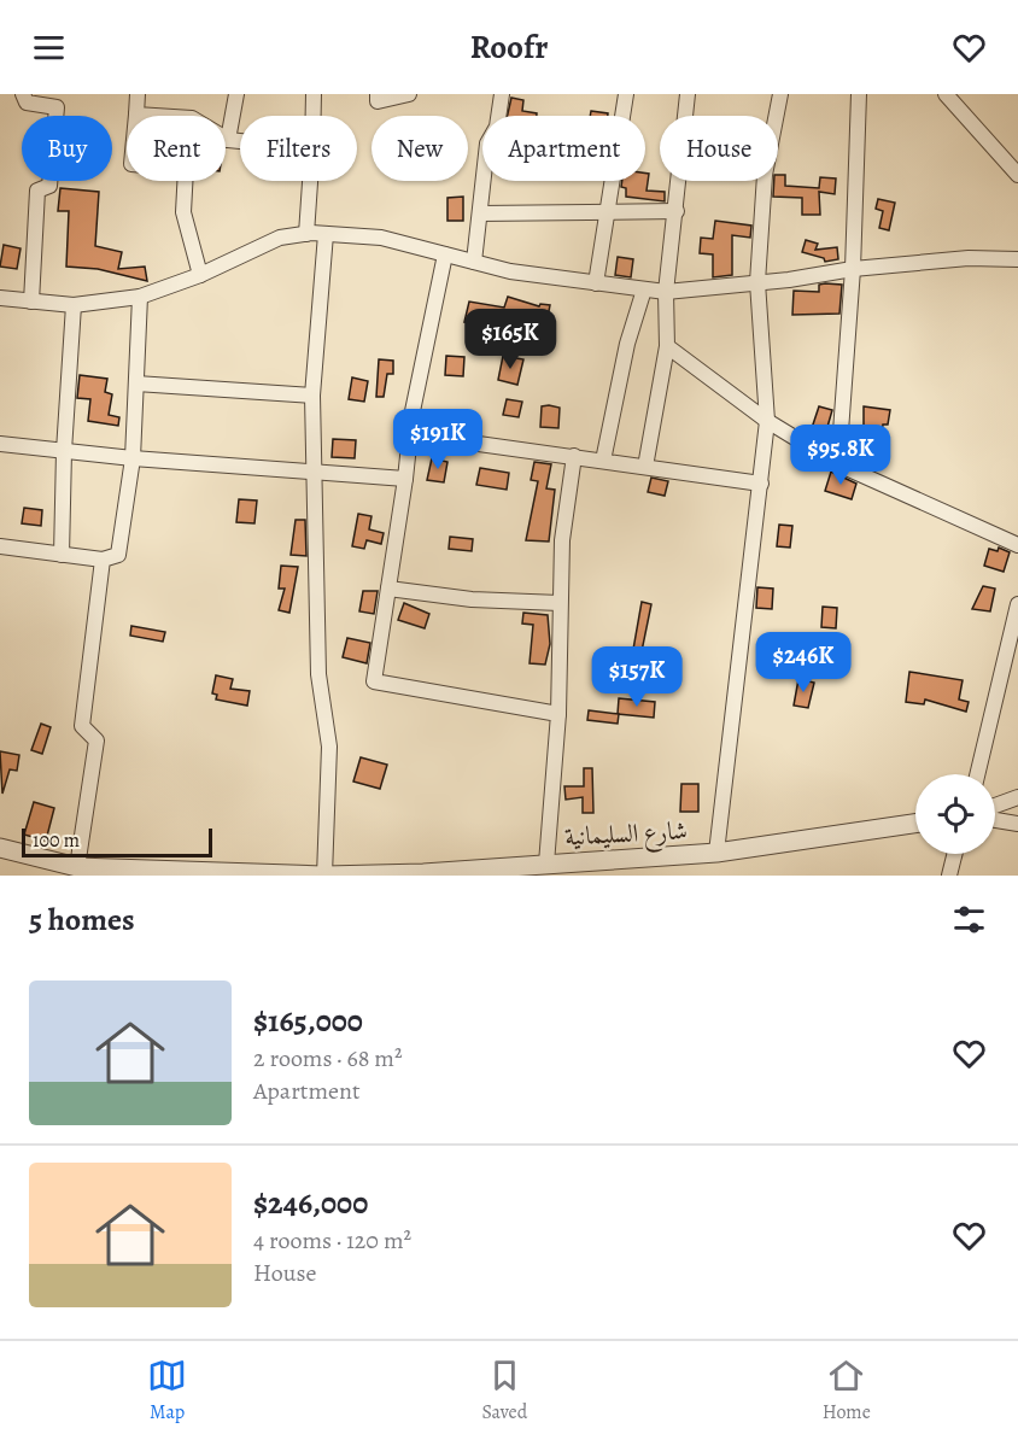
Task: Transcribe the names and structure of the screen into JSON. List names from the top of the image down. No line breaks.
{"streets":{"street":["شارع السليمانية"]},"scale_bar":"100 m","page":{"header":"Roofr","chip":["Buy","Rent","Filters","New","Apartment","House"],"price":["$165K","$191K","$95.8K","$246K","$157K"],"scale":"100 m","heading":"5 homes","list":[{"name":"$165,000","note":"2 rooms · 68 m² · Apartment"},{"name":"$246,000","note":"4 rooms · 120 m² · House"}],"tabs":["Map","Saved","Home"]}}
